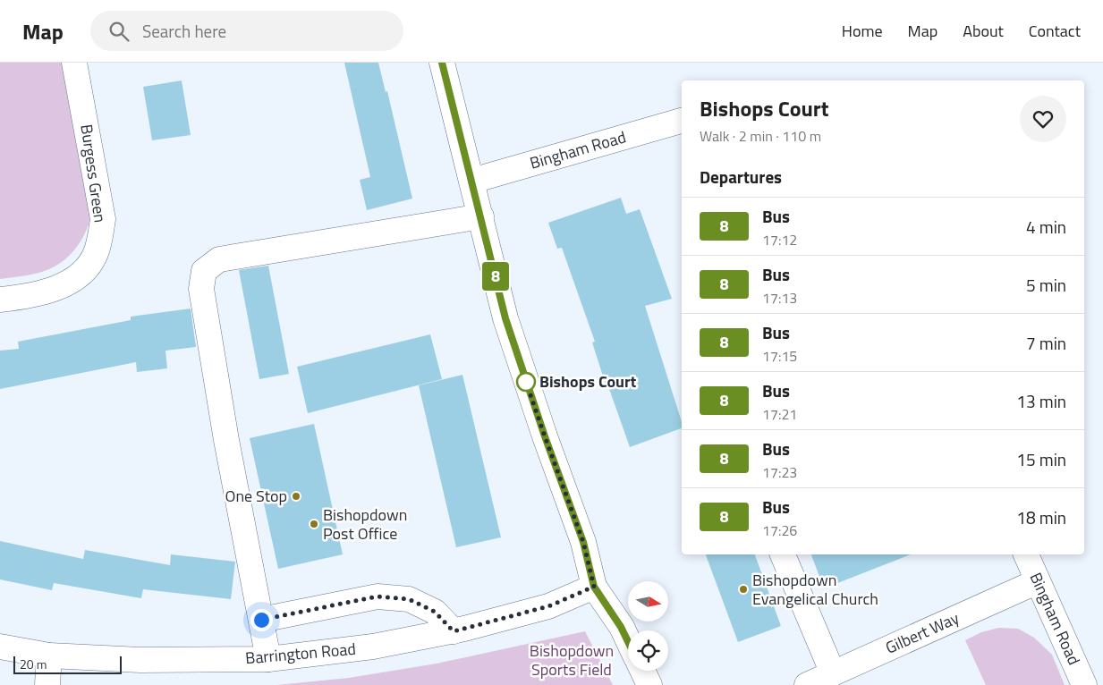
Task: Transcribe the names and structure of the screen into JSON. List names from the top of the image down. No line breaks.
{"streets":{"street":["Bingham Road","Burgess Green","Gilbert Way","Barrington Road"]},"crossings":[["Bingham Road","Gilbert Way"]],"parks":["Bishopdown Sports Field"],"places":["Bishops Court","One Stop","Bishopdown Post Office","Bishopdown Evangelical Church"],"lines":["bus line 8"],"scale_bar":"20 m","north":"right","page":{"header":"Map","search":"Search here","nav":["Home","Map","About","Contact"],"on_map":"8","heading":[["Bishops Court","Walk · 2 min · 110 m"],"Departures"],"list":[{"mark":"8","name":"Bus","note":"17:12","value":"4 min"},{"mark":"8","name":"Bus","note":"17:13","value":"5 min"},{"mark":"8","name":"Bus","note":"17:15","value":"7 min"},{"mark":"8","name":"Bus","note":"17:21","value":"13 min"},{"mark":"8","name":"Bus","note":"17:23","value":"15 min"},{"mark":"8","name":"Bus","note":"17:26","value":"18 min"}],"scale":"20 m"}}
